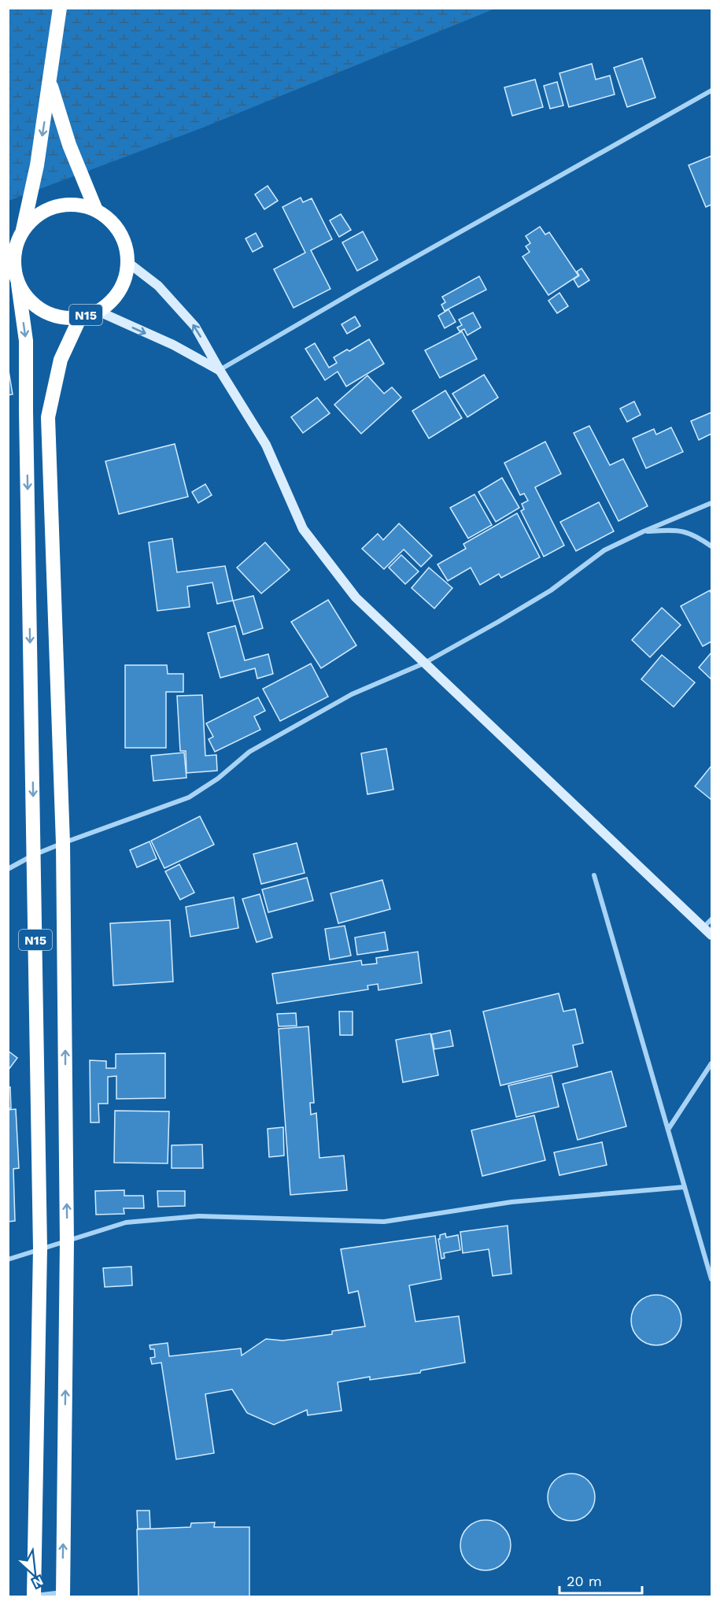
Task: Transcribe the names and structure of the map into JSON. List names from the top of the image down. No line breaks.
{"streets":{"highway":["N15"]},"scale_bar":"20 m","north":"bottom right"}
